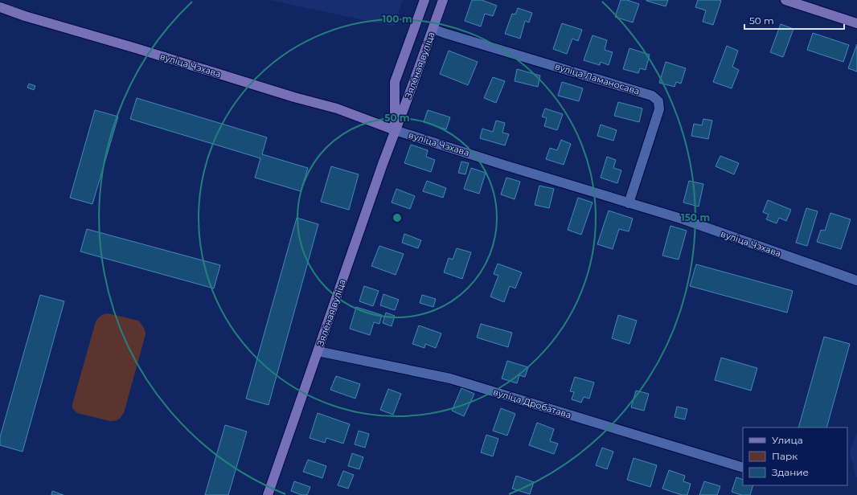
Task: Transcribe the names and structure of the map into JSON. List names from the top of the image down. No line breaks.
{"streets":{"main road":["вуліца Чэхава","Зялёная вуліца"],"street":["вуліца Ламаносава","вуліца Дробатава"]},"crossings":[["вуліца Чэхава","Зялёная вуліца"],["вуліца Чэхава","вуліца Ламаносава"],["Зялёная вуліца","вуліца Ламаносава"],["Зялёная вуліца","вуліца Дробатава"]],"legend":["Улица","Парк","Здание"],"scale_bar":"50 m","rings":["100 m","50 m","150 m"]}
